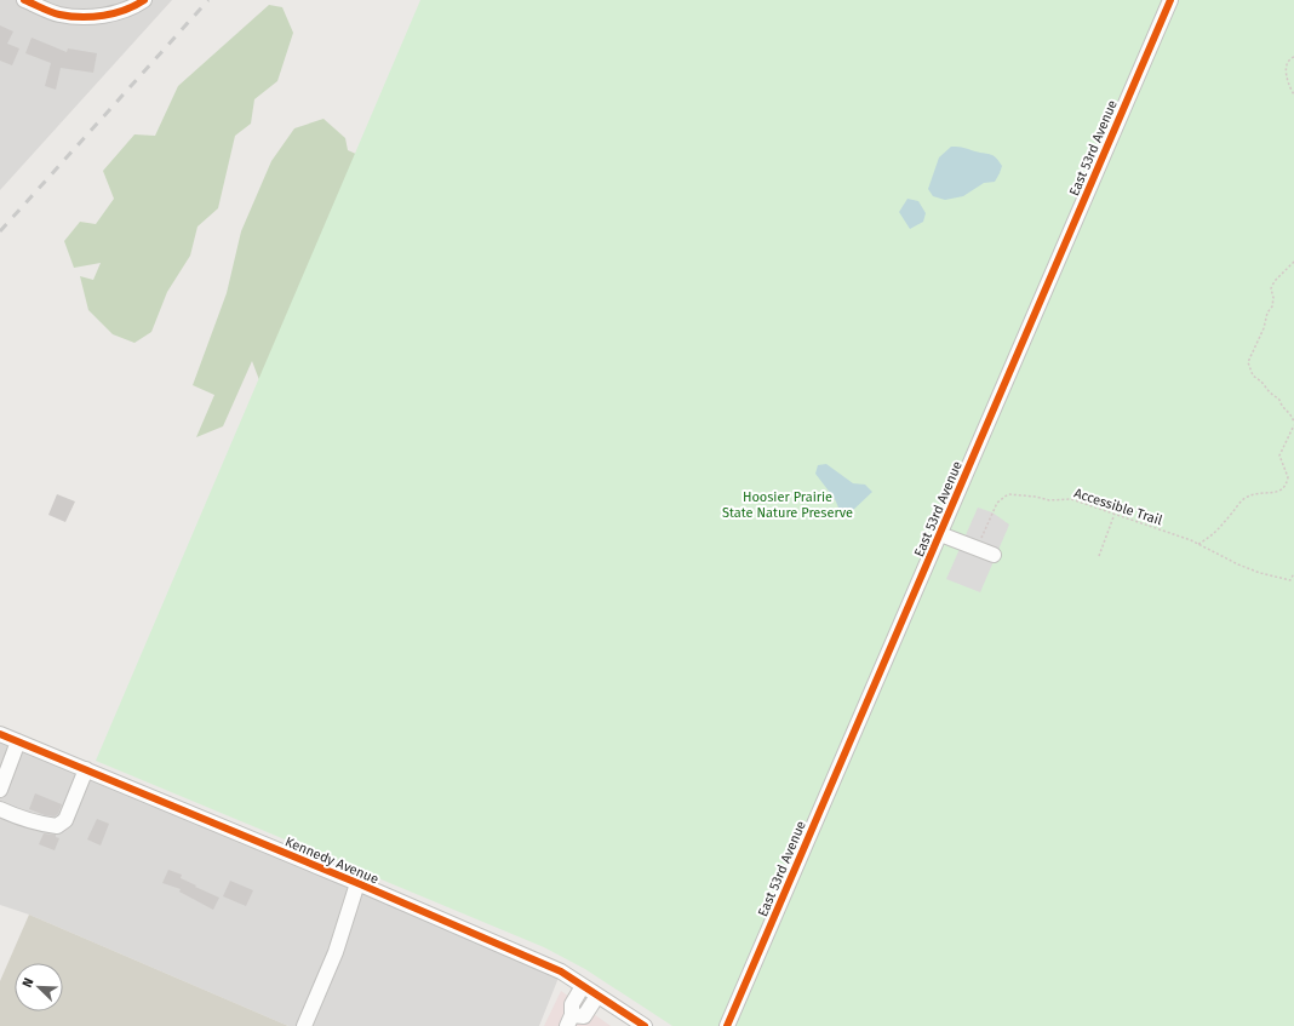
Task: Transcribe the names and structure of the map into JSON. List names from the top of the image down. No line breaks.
{"streets":{"street":["East 53rd Avenue","Kennedy Avenue"],"path":["Accessible Trail"]},"parks":["Hoosier Prairie State Nature Preserve"],"north":"top left"}
